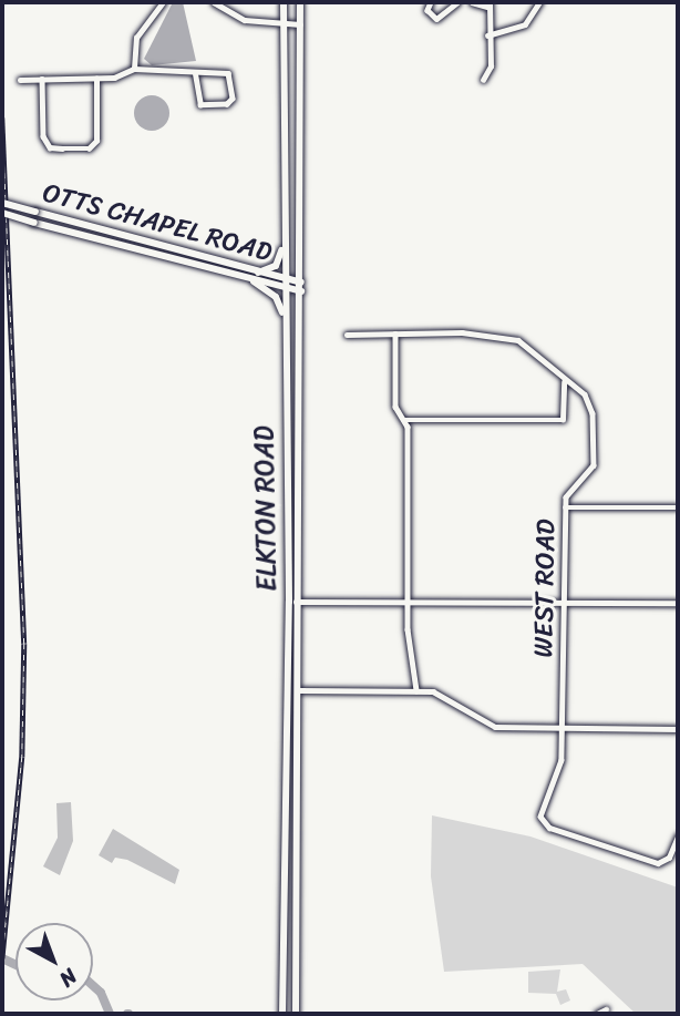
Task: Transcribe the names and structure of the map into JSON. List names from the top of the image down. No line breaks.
{"streets":{"main road":["OTTS CHAPEL ROAD","ELKTON ROAD"],"street":["WEST ROAD"]},"crossings":[["OTTS CHAPEL ROAD","ELKTON ROAD"]],"north":"bottom right"}
